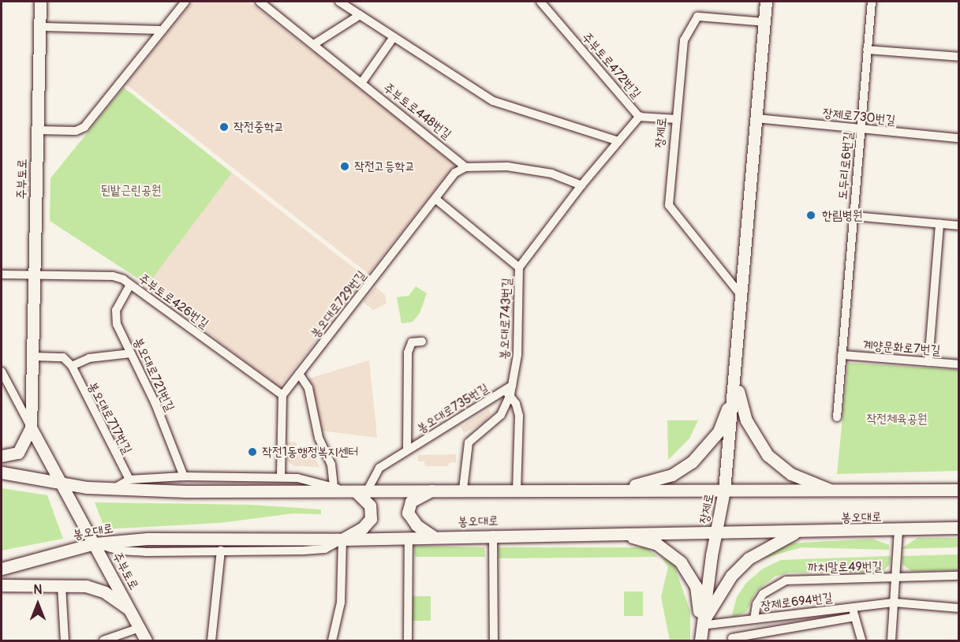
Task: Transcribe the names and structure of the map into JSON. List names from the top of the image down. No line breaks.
{"streets":{"main road":["장제로","주부토로","봉오대로"],"street":["주부토로472번길","주부토로448번길","장제로730번길","도두리로6번길","주부토로426번길","봉오대로729번길","봉오대로743번길","계양문화로7번길","봉오대로721번길","봉오대로735번길","봉오대로717번길","까치말로49번길","장제로694번길"]},"crossings":[["주부토로472번길","장제로"],["주부토로472번길","봉오대로743번길"],["주부토로448번길","봉오대로729번길"],["장제로730번길","장제로"],["장제로730번길","도두리로6번길"],["장제로","봉오대로"],["장제로","장제로694번길"],["도두리로6번길","계양문화로7번길"],["주부토로","주부토로426번길"],["주부토로","봉오대로"],["주부토로426번길","봉오대로729번길"],["주부토로426번길","봉오대로721번길"],["봉오대로743번길","봉오대로735번길"],["봉오대로743번길","봉오대로"],["봉오대로735번길","봉오대로"],["까치말로49번길","장제로694번길"]],"parks":["된밭근린공원","작전체육공원"],"places":["작전중학교","작전고등학교","한림병원","작전1동행정복지센터"],"north":"top"}
